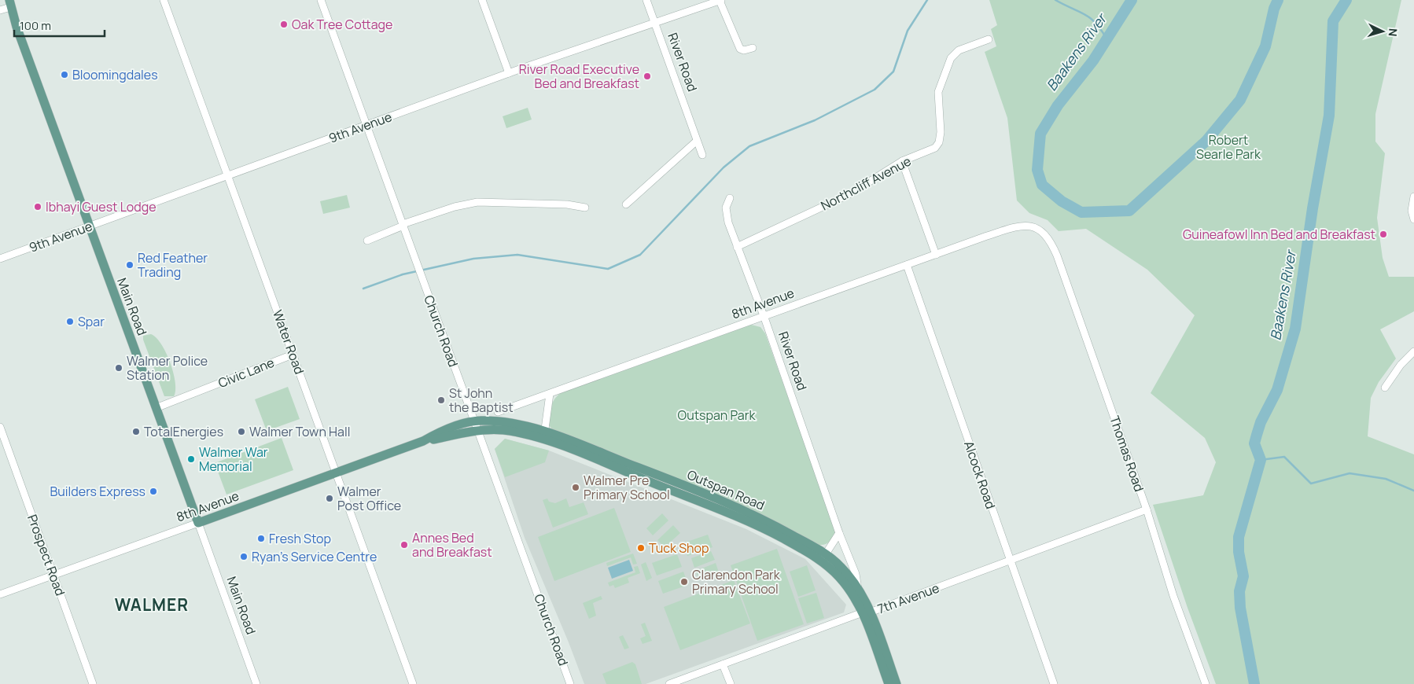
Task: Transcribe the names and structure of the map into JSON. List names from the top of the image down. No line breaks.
{"streets":{"main road":["8th Avenue","Main Road","Outspan Road"],"street":["River Road","9th Avenue","Northcliff Avenue","Church Road","Water Road","Civic Lane","Thomas Road","Alcock Road","Prospect Road","7th Avenue"]},"crossings":[["River Road","9th Avenue"],["River Road","Northcliff Avenue"],["River Road","8th Avenue"],["River Road","Outspan Road"],["9th Avenue","Main Road"],["9th Avenue","Church Road"],["9th Avenue","Water Road"],["8th Avenue","Main Road"],["8th Avenue","Church Road"],["8th Avenue","Water Road"],["8th Avenue","Thomas Road"],["8th Avenue","Alcock Road"],["8th Avenue","Outspan Road"],["8th Avenue","Prospect Road"],["Main Road","Civic Lane"],["Church Road","Outspan Road"],["Water Road","Civic Lane"],["Thomas Road","7th Avenue"],["Alcock Road","7th Avenue"],["Outspan Road","7th Avenue"]],"districts":["WALMER"],"water":["Baakens River"],"parks":["Robert Searle Park","Outspan Park"],"places":["Oak Tree Cottage","Bloomingdales","River Road Executive Bed and Breakfast","Ibhayi Guest Lodge","Guineafowl Inn Bed and Breakfast","Red Feather Trading","Spar","Walmer Police Station","St John the Baptist","TotalEnergies","Walmer Town Hall","Walmer War Memorial","Walmer Pre Primary School","Builders Express","Walmer Post Office","Fresh Stop","Annes Bed and Breakfast","Tuck Shop","Ryan's Service Centre","Clarendon Park Primary School"],"scale_bar":"100 m","north":"right"}
